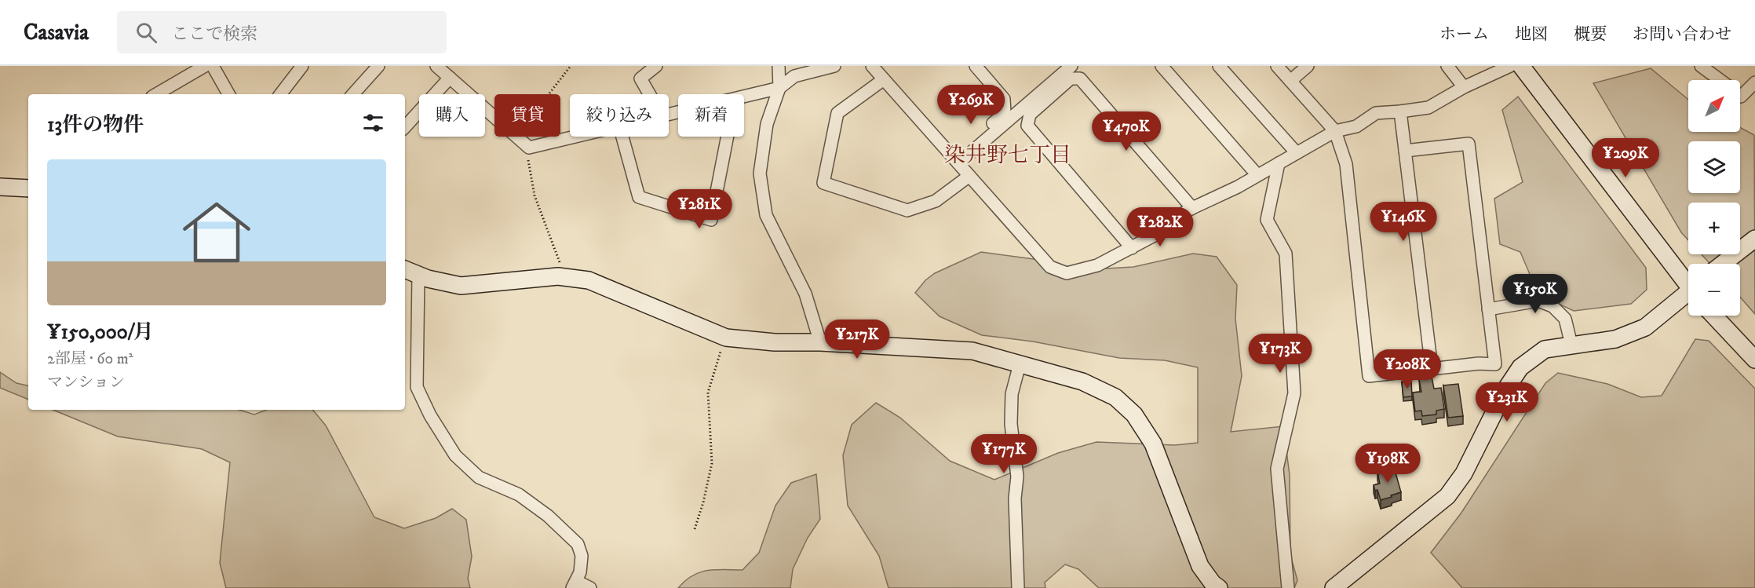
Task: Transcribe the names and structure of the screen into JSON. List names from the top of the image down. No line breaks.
{"districts":["染井野七丁目"],"north":"top right","page":{"header":"Casavia","search":"ここで検索","nav":["ホーム","地図","概要","お問い合わせ"],"map_buttons":["+","−"],"price":["¥269K","¥470K","¥209K","¥281K","¥146K","¥282K","¥150K","¥217K","¥173K","¥208K","¥231K","¥177K","¥198K"],"chip":["購入","賃貸","絞り込み","新着"],"heading":"13件の物件","list":[{"name":"¥150,000/月","note":"2部屋 · 60 m² · マンション"}]}}
